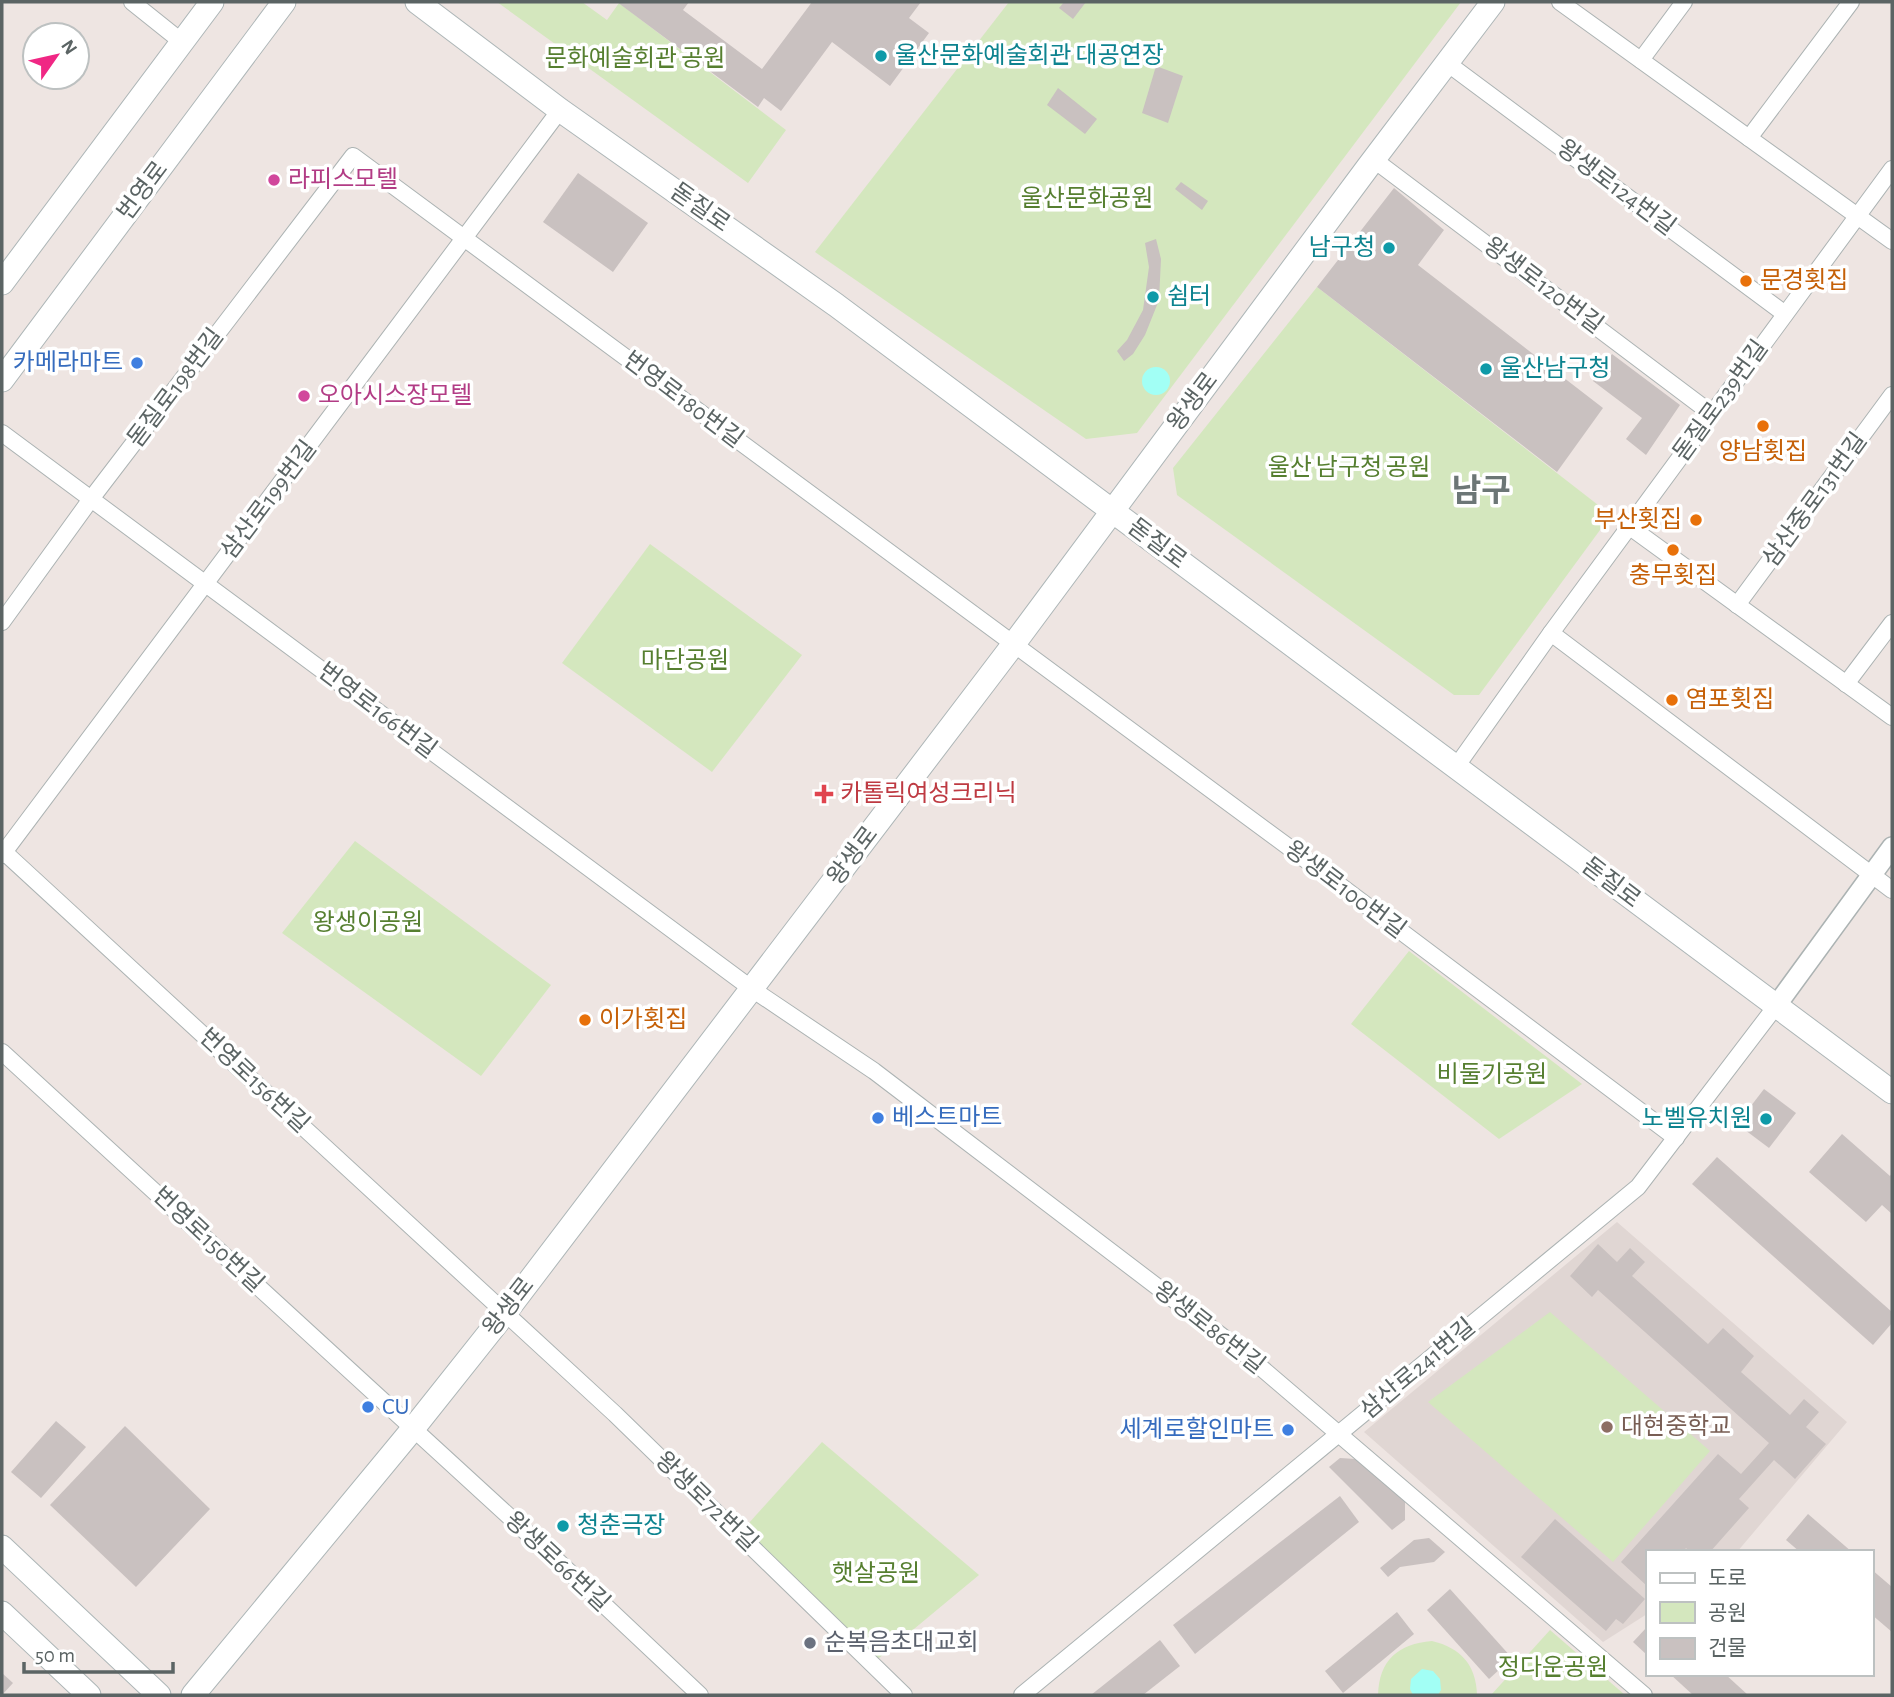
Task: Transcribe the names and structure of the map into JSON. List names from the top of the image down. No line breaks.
{"streets":{"main road":["번영로","돋질로","왕생로"],"street":["왕생로124번길","왕생로120번길","돋질로198번길","번영로180번길","돋질로239번길","삼산로199번길","삼산중로131번길","번영로166번길","왕생로100번길","번영로156번길","번영로150번길","왕생로86번길","삼산로241번길","왕생로72번길","왕생로66번길"]},"crossings":[["왕생로124번길","돋질로239번길"],["왕생로124번길","왕생로"],["돋질로","돋질로239번길"],["돋질로","왕생로"],["돋질로","삼산로199번길"],["돋질로","삼산로241번길"],["왕생로120번길","돋질로239번길"],["왕생로120번길","왕생로"],["돋질로198번길","번영로180번길"],["돋질로198번길","번영로166번길"],["번영로180번길","왕생로"],["번영로180번길","삼산로199번길"],["번영로180번길","왕생로100번길"],["왕생로","번영로166번길"],["왕생로","왕생로100번길"],["왕생로","번영로156번길"],["왕생로","번영로150번길"],["왕생로","왕생로86번길"],["왕생로","왕생로72번길"],["왕생로","왕생로66번길"],["삼산로199번길","번영로166번길"],["삼산로199번길","번영로156번길"],["번영로166번길","왕생로86번길"],["왕생로100번길","삼산로241번길"],["번영로156번길","왕생로72번길"],["번영로150번길","왕생로66번길"],["왕생로86번길","삼산로241번길"]],"districts":["남구"],"parks":["문화예술회관 공원","울산문화공원","울산 남구청 공원","마단공원","왕생이공원","비둘기공원","햇살공원","정다운공원"],"places":{"other":["울산문화예술회관 대공연장","라피스모텔","남구청","문경횟집","쉼터","카메라마트","울산남구청","오아시스장모텔","양남횟집","부산횟집","충무횟집","염포횟집","이가횟집","베스트마트","노벨유치원","CU","대현중학교","세계로할인마트","청춘극장","순복음초대교회"],"health":["카톨릭여성크리닉"]},"legend":["도로","공원","건물"],"scale_bar":"50 m","north":"top right"}
